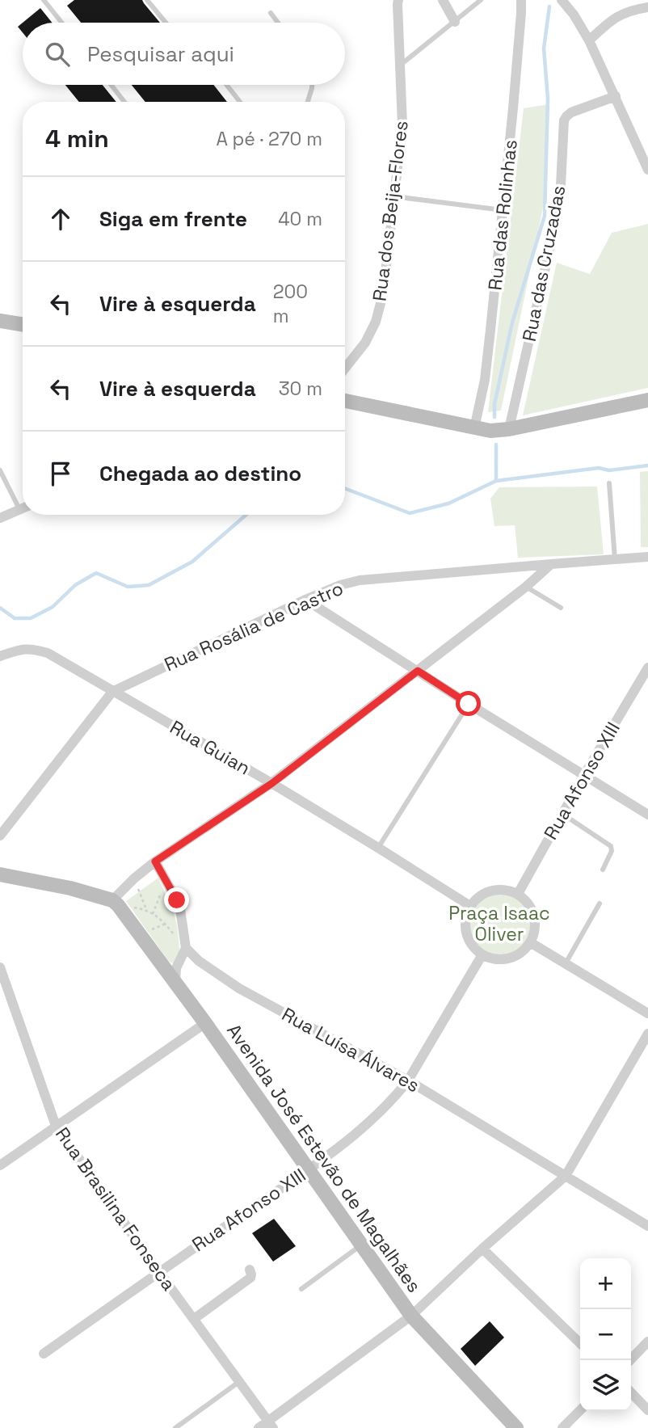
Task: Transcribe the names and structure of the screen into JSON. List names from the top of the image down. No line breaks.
{"streets":{"street":["Rua dos Beija-Flores","Rua das Rolinhas","Rua das Cruzadas","Rua Rosália de Castro","Rua Guian","Rua Afonso XIII","Rua Luísa Álvares","Avenida José Estevão de Magalhães","Rua Brasilina Fonseca"]},"crossings":[["Rua Rosália de Castro","Rua Guian"],["Rua Guian","Rua Afonso XIII"],["Rua Afonso XIII","Rua Luísa Álvares"],["Rua Afonso XIII","Avenida José Estevão de Magalhães"],["Rua Afonso XIII","Rua Brasilina Fonseca"]],"parks":["Praça Isaac Oliver"],"page":{"search":"Pesquisar aqui","heading":["4 min","A pé · 270 m"],"list":[["Siga em frente","40 m"],["Vire à esquerda","200 m"],["Vire à esquerda","30 m"],"Chegada ao destino"],"map_buttons":["+","−"]}}
